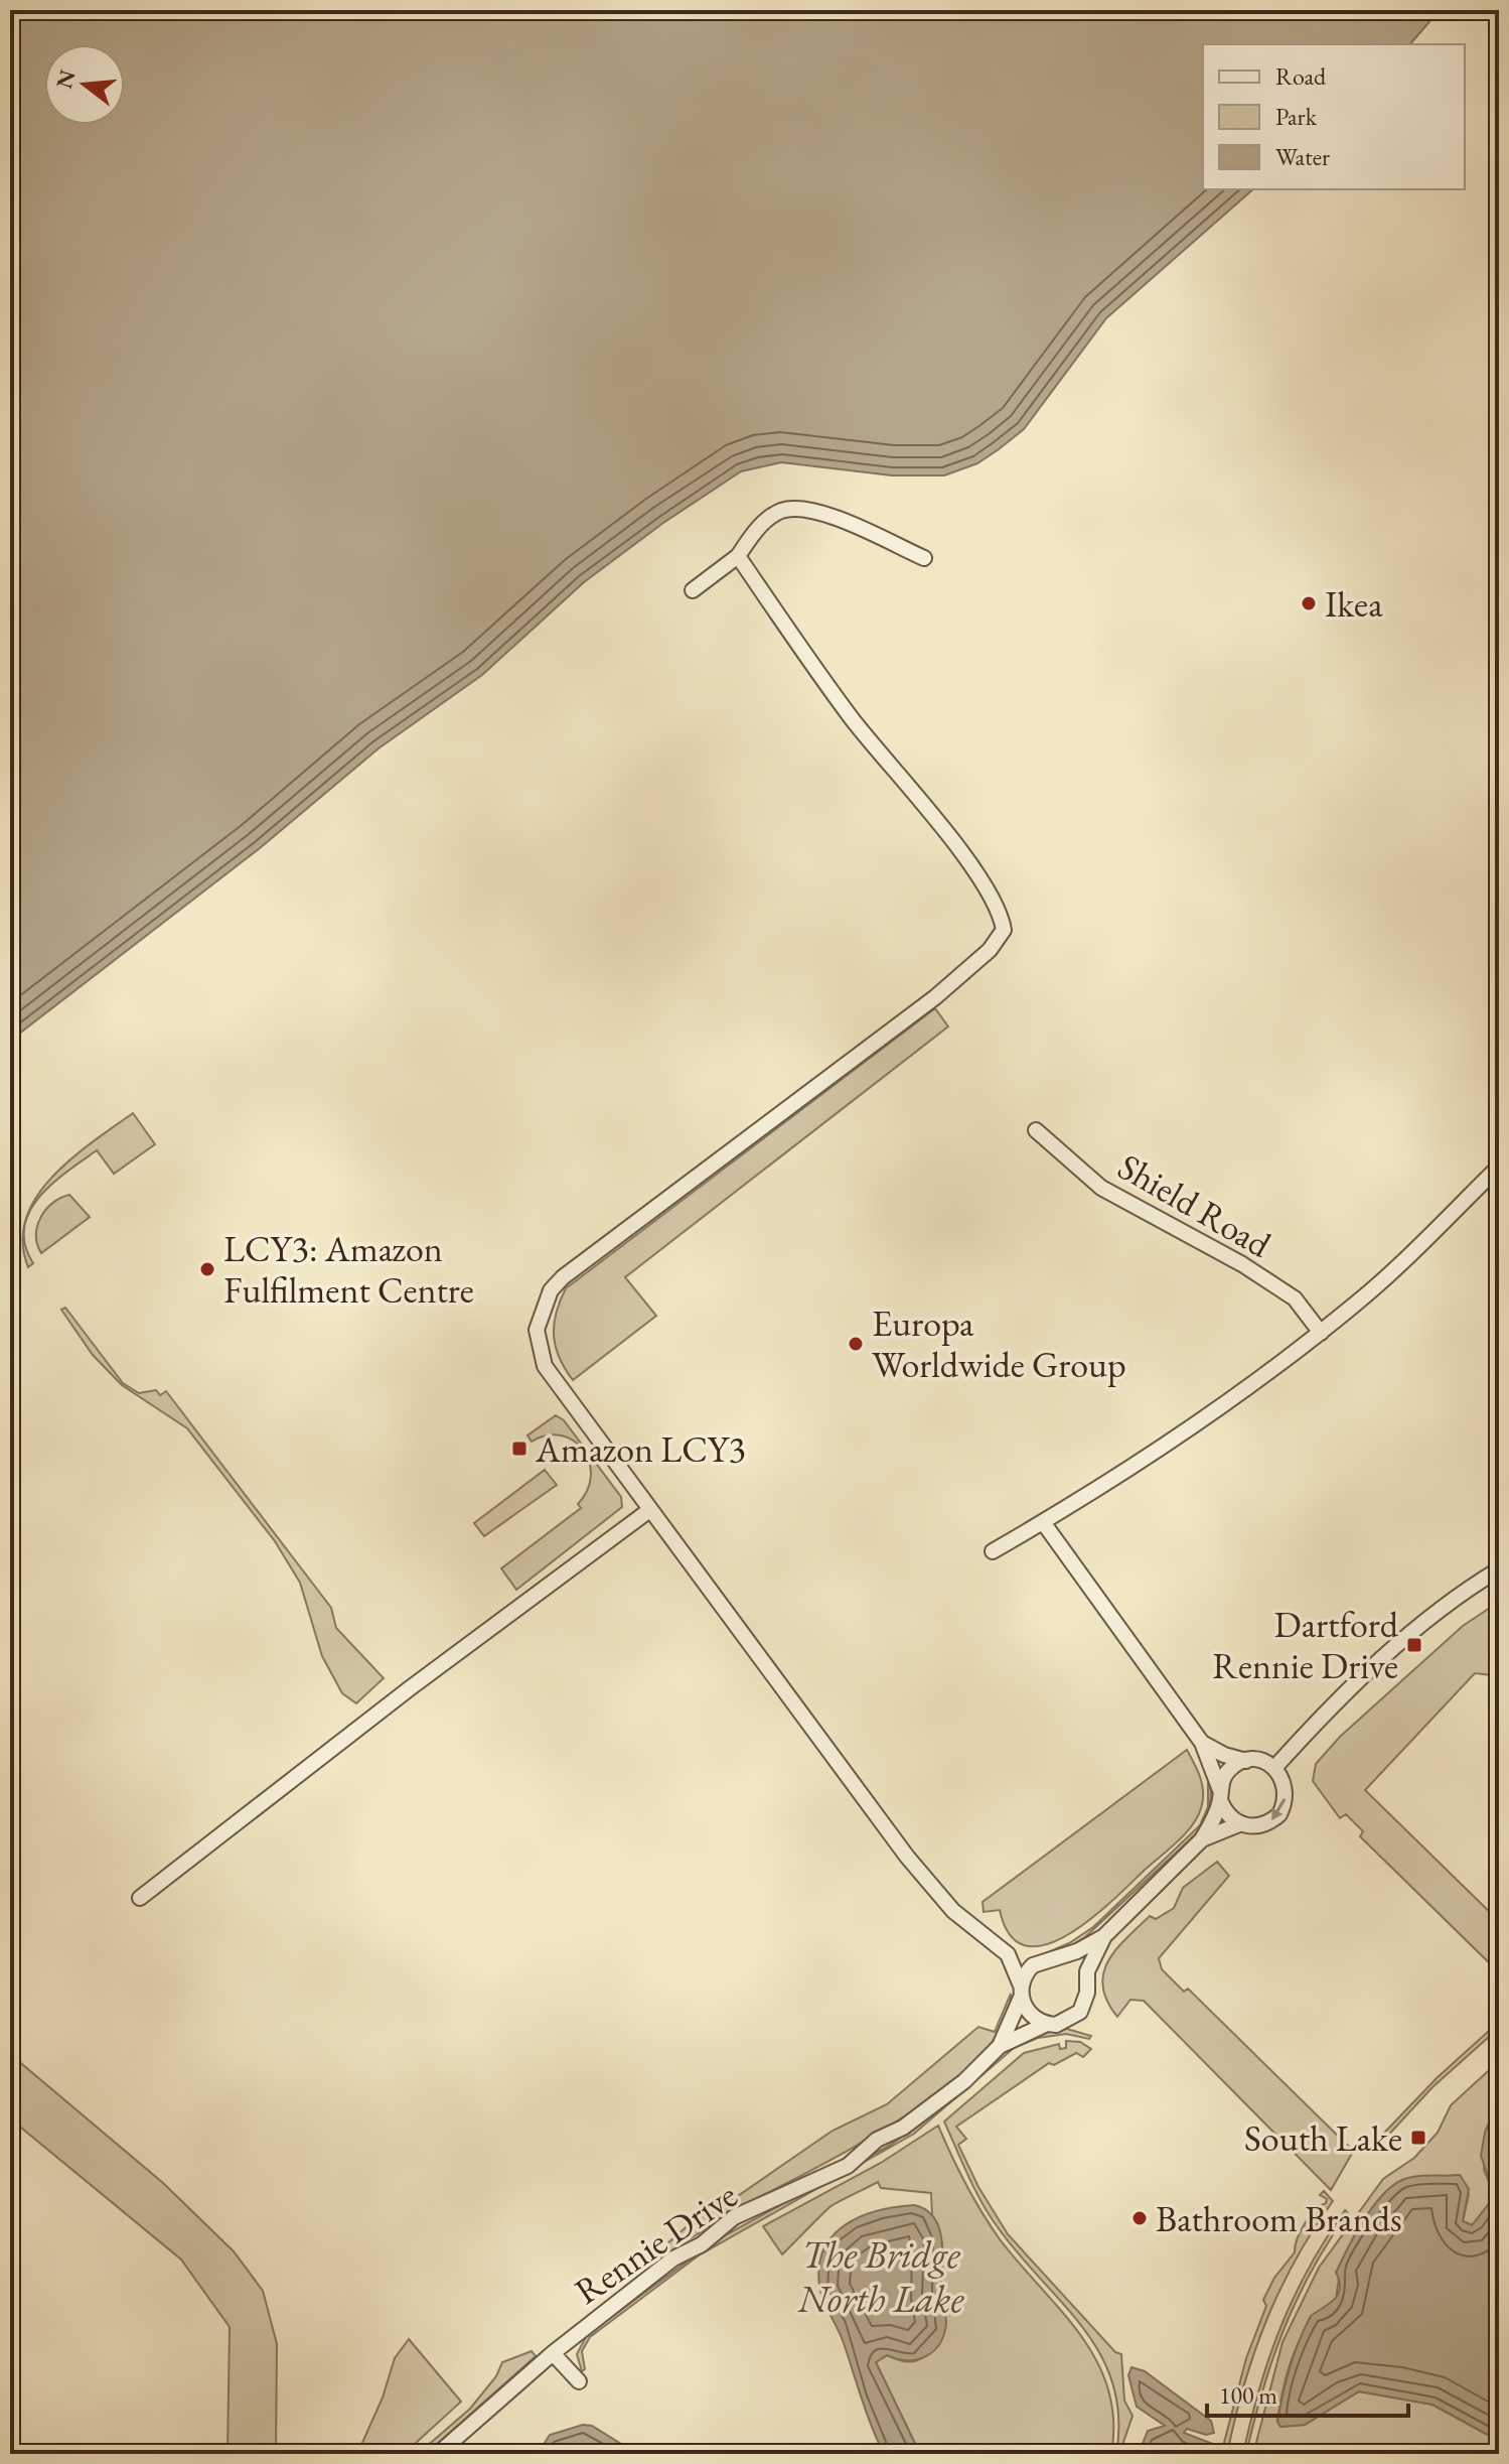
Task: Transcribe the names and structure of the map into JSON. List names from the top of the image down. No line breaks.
{"streets":{"street":["Shield Road","Rennie Drive"]},"water":["The Bridge North Lake"],"places":{"other":["Ikea","LCY3: Amazon Fulfilment Centre","Europa Worldwide Group","Bathroom Brands"],"transit":["Amazon LCY3","Dartford Rennie Drive","South Lake"]},"legend":["Road","Park","Water"],"scale_bar":"100 m","north":"left"}
